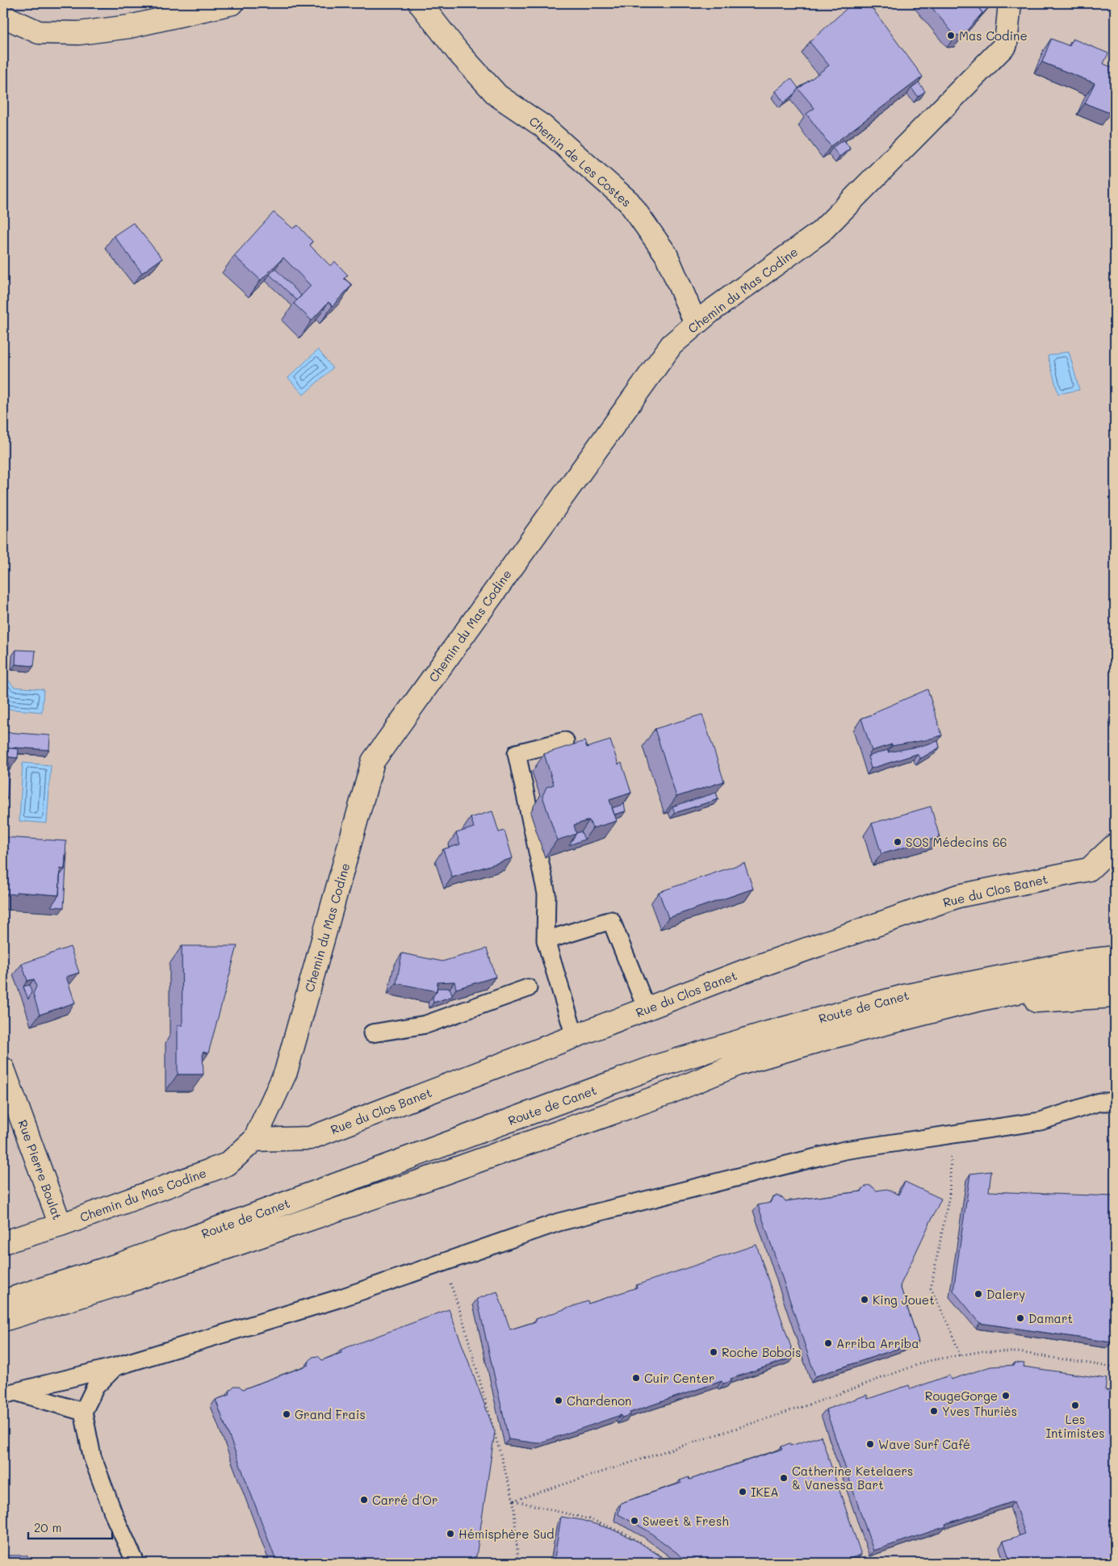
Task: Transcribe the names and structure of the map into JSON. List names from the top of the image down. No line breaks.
{"streets":{"street":["Chemin de Les Costes","Chemin du Mas Codine","Rue du Clos Banet","Route de Canet","Rue Pierre Boulat"]},"crossings":[["Chemin de Les Costes","Chemin du Mas Codine"],["Chemin du Mas Codine","Rue du Clos Banet"],["Chemin du Mas Codine","Rue Pierre Boulat"]],"places":["Mas Codine","SOS Médecins 66","Dalery","King Jouet","Damart","Arriba Arriba","Roche Bobois","Cuir Center","RougeGorge","Chardenon","Les Intimistes","Yves Thuriès","Grand Frais","Wave Surf Café","Catherine Ketelaers & Vanessa Bart","IKEA","Carré d'Or","Sweet & Fresh","Hémisphère Sud"],"scale_bar":"20 m"}
